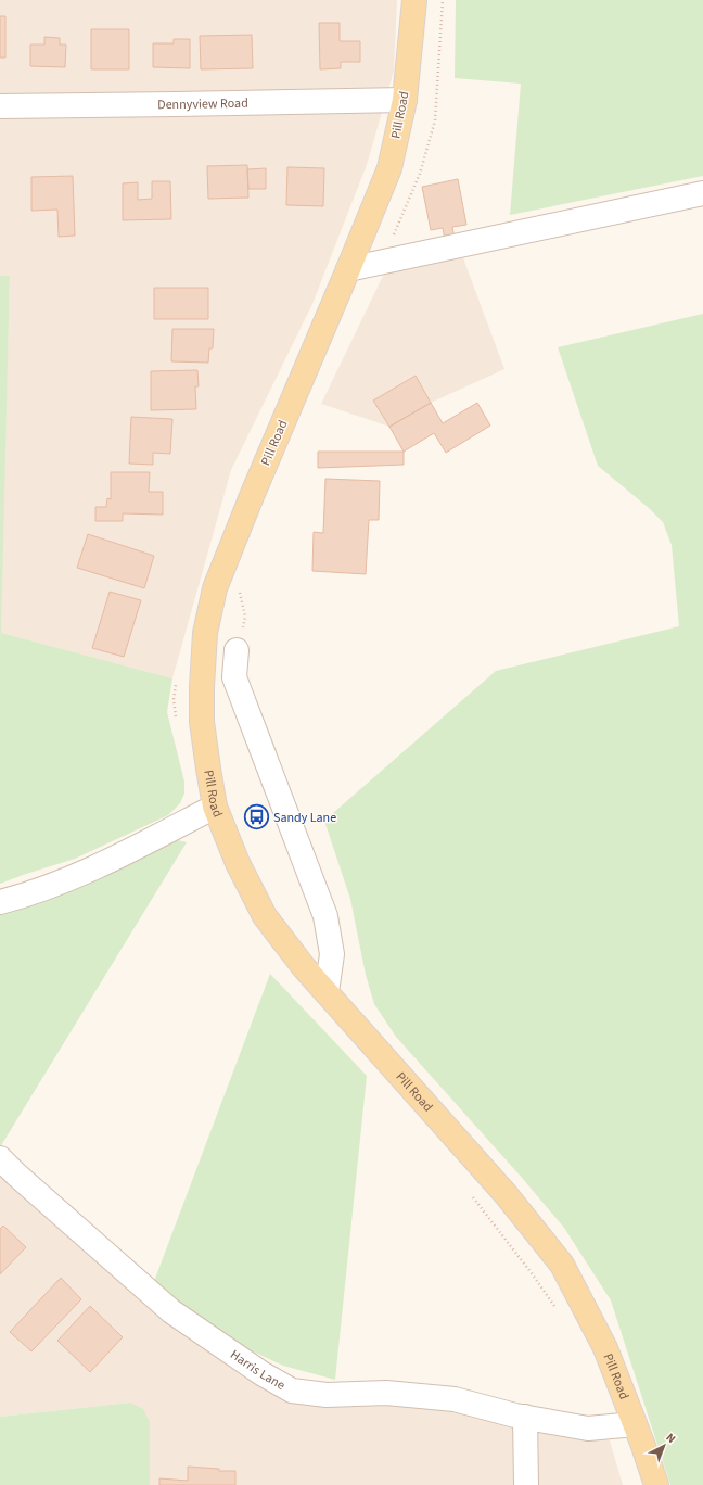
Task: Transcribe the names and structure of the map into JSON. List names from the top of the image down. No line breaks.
{"streets":{"main road":["Pill Road"],"street":["Dennyview Road","Harris Lane"]},"crossings":[["Dennyview Road","Pill Road"],["Pill Road","Harris Lane"]],"places":{"bus stop":["Sandy Lane"]},"north":"top right"}
